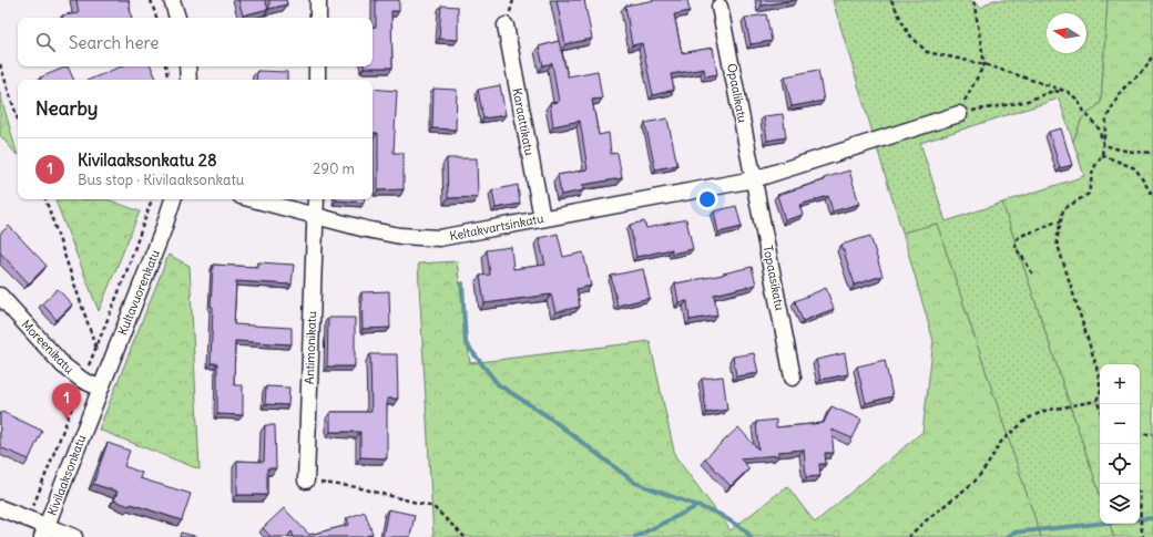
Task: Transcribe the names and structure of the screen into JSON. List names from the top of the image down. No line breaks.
{"streets":{"street":["Opaalikatu","Karaattikatu","Keltakvartsinkatu","Topaasikatu","Kultavuorenkatu","Moreenikatu","Antimonikatu","Kivilaaksonkatu"]},"crossings":[["Opaalikatu","Keltakvartsinkatu"],["Opaalikatu","Topaasikatu"],["Karaattikatu","Keltakvartsinkatu"],["Keltakvartsinkatu","Topaasikatu"],["Keltakvartsinkatu","Antimonikatu"],["Kultavuorenkatu","Moreenikatu"],["Kultavuorenkatu","Kivilaaksonkatu"],["Moreenikatu","Kivilaaksonkatu"]],"north":"left","page":{"search":"Search here","heading":"Nearby","list":[{"mark":"1","name":"Kivilaaksonkatu 28","note":"Bus stop · Kivilaaksonkatu","value":"290 m"}],"map_buttons":["+","−"],"pins":"1"}}
